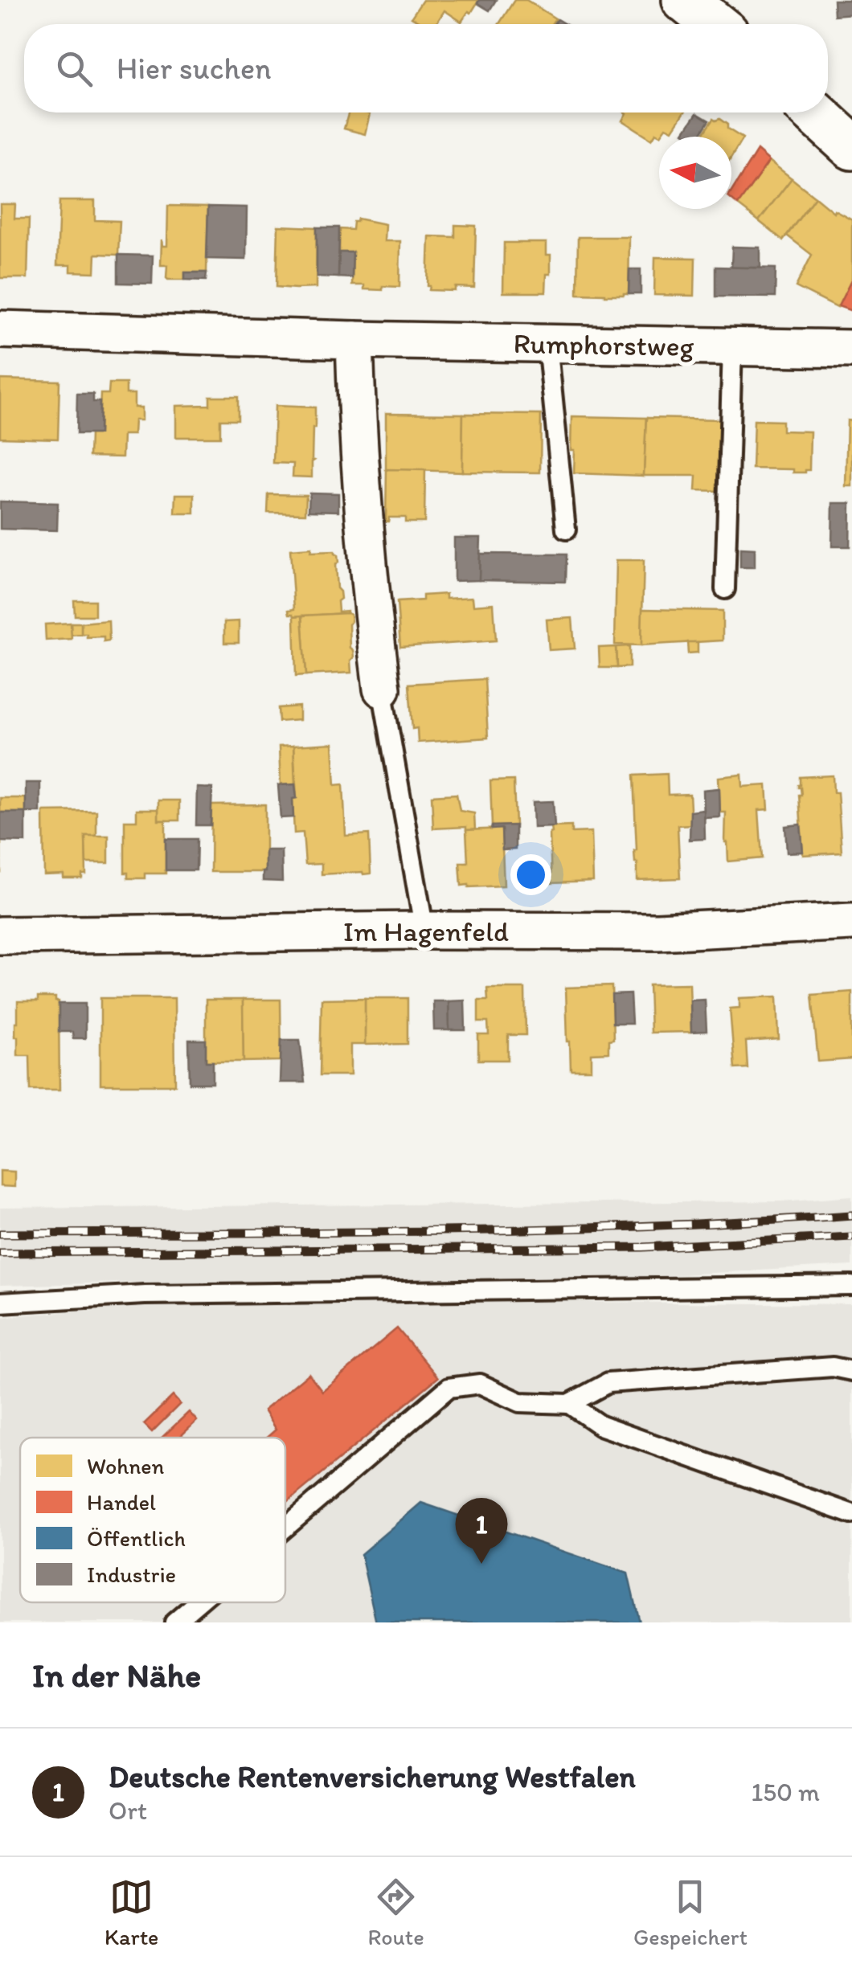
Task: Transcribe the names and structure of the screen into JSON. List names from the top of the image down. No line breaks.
{"streets":{"street":["Rumphorstweg","Im Hagenfeld"]},"legend":["Wohnen","Handel","Öffentlich","Industrie"],"north":"left","page":{"search":"Hier suchen","pins":"1","heading":"In der Nähe","list":[{"mark":"1","name":"Deutsche Rentenversicherung Westfalen","note":"Ort","value":"150 m"}],"nav":["Karte","Route","Gespeichert"]}}
